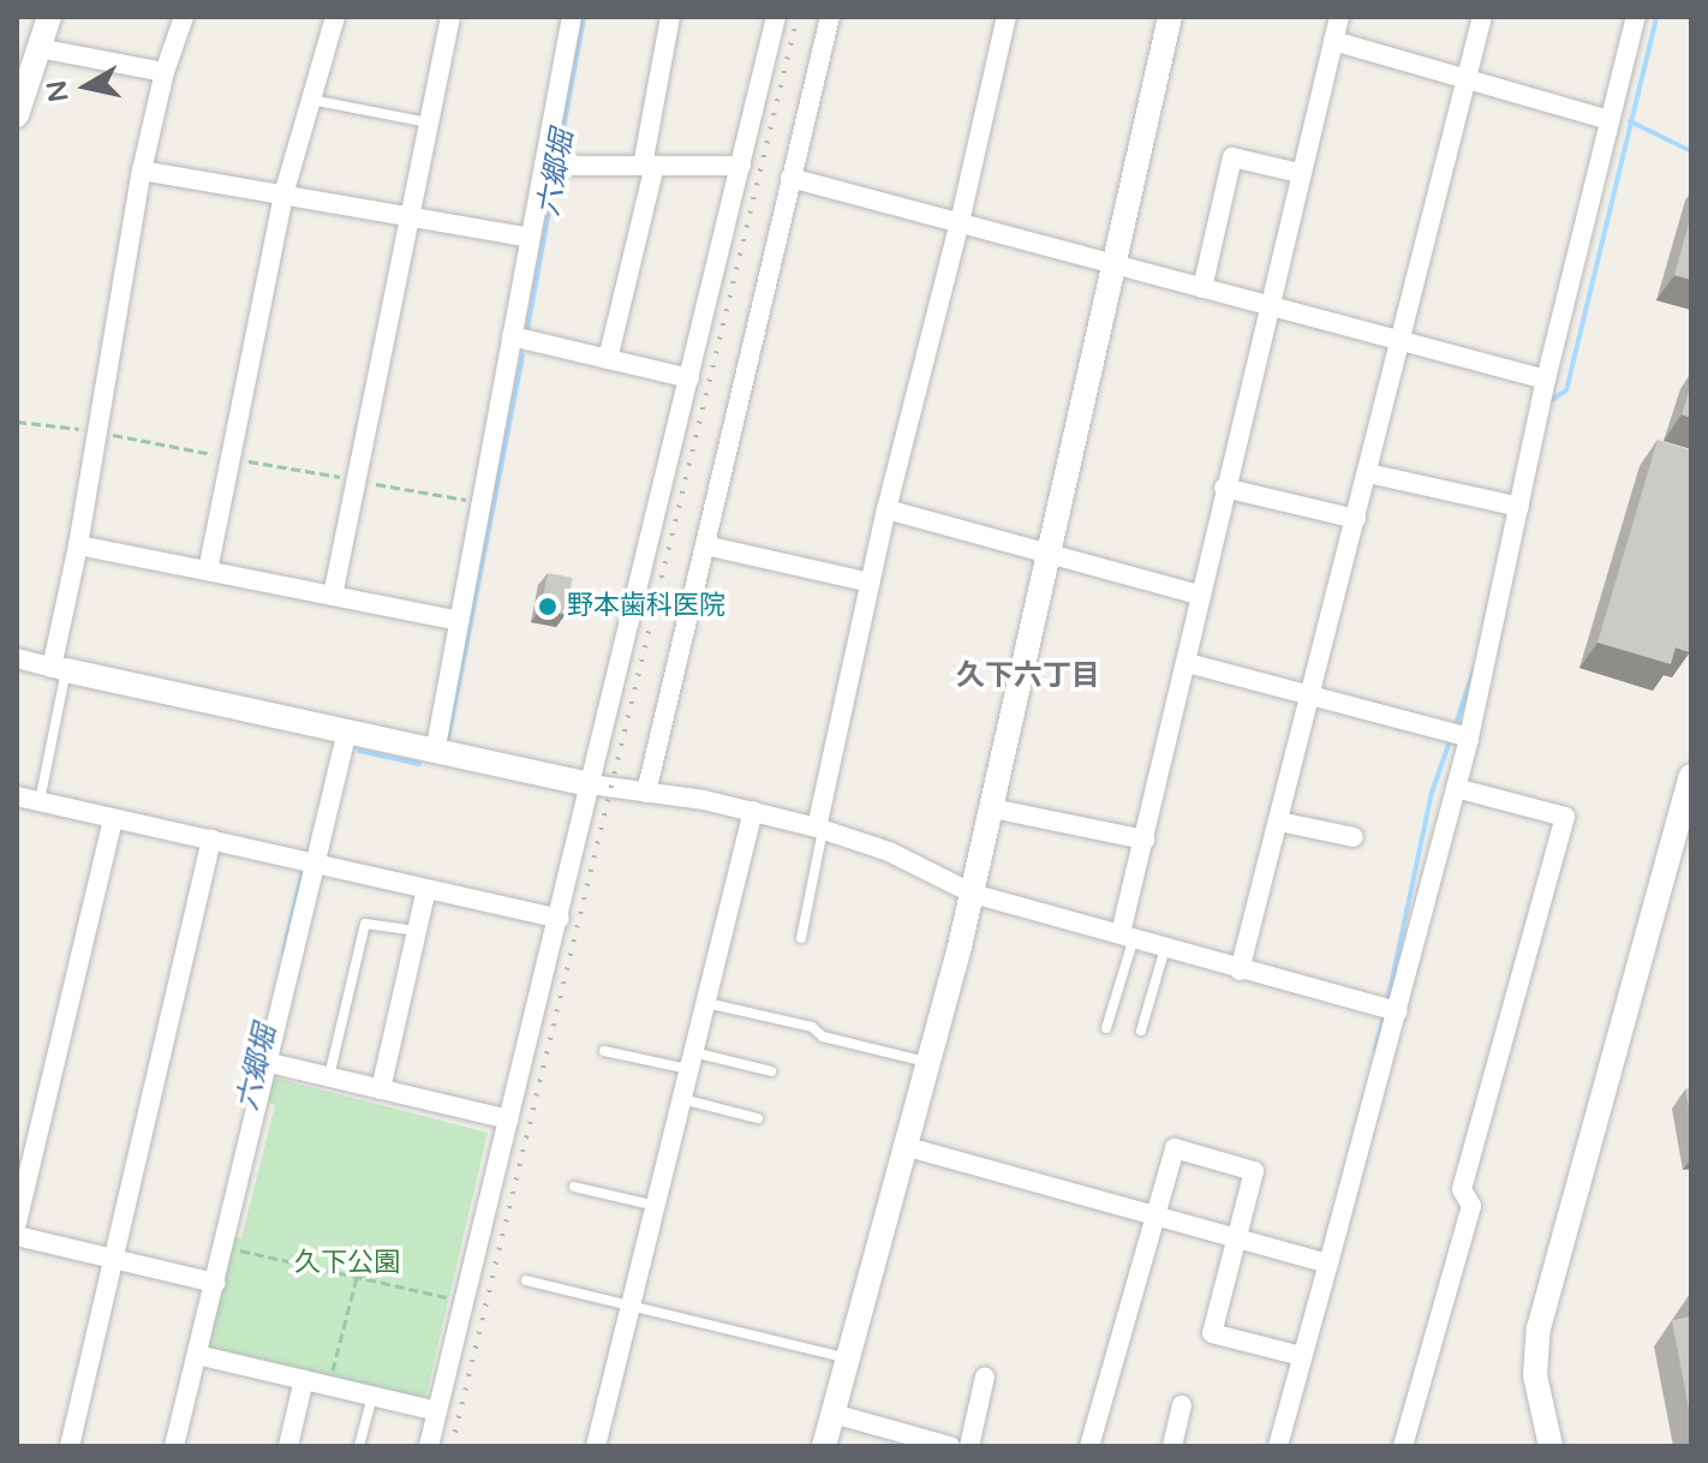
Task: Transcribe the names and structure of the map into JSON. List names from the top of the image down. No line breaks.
{"districts":["久下六丁目"],"water":["六郷堀"],"parks":["久下公園"],"places":["野本歯科医院"],"north":"left"}
